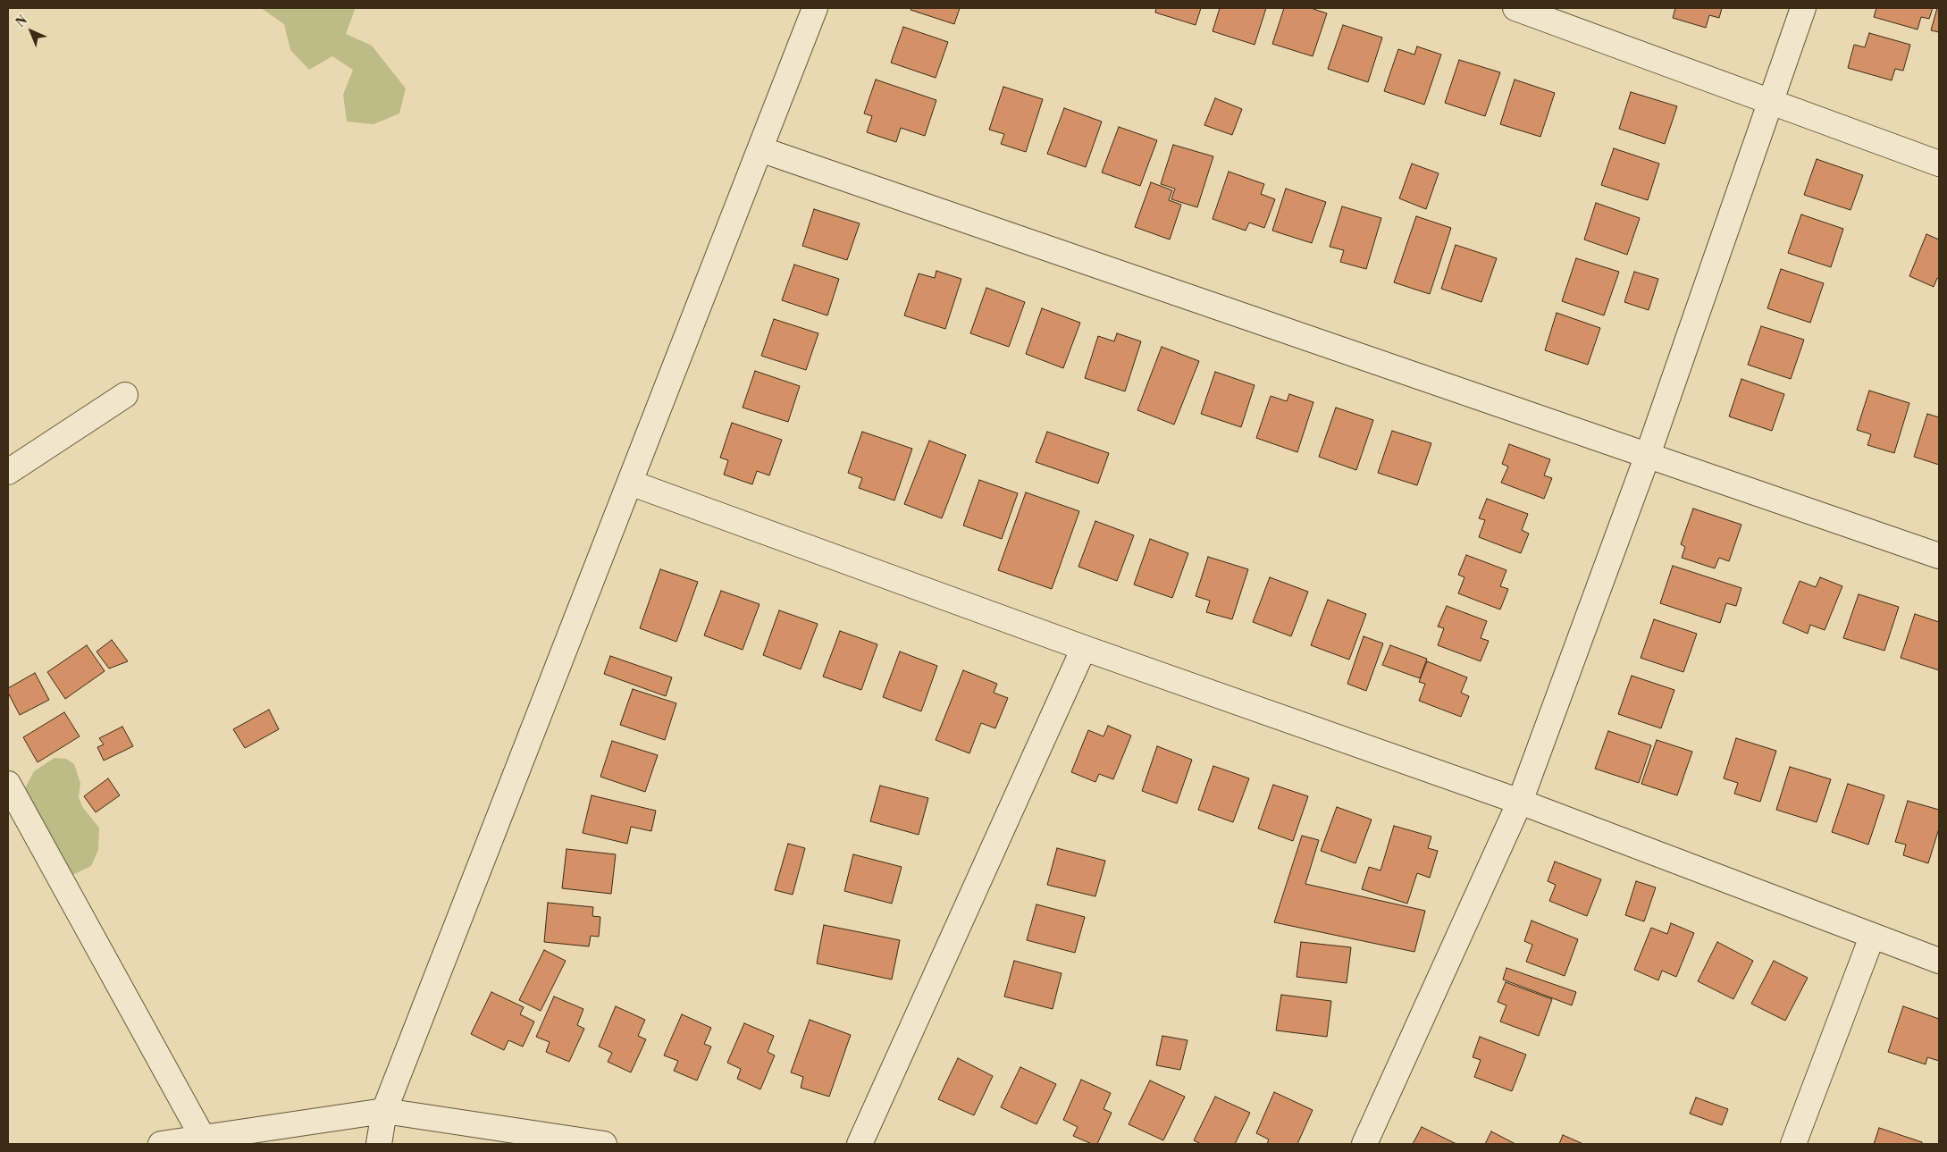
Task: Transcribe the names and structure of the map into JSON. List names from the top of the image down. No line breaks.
{"north":"top left"}
